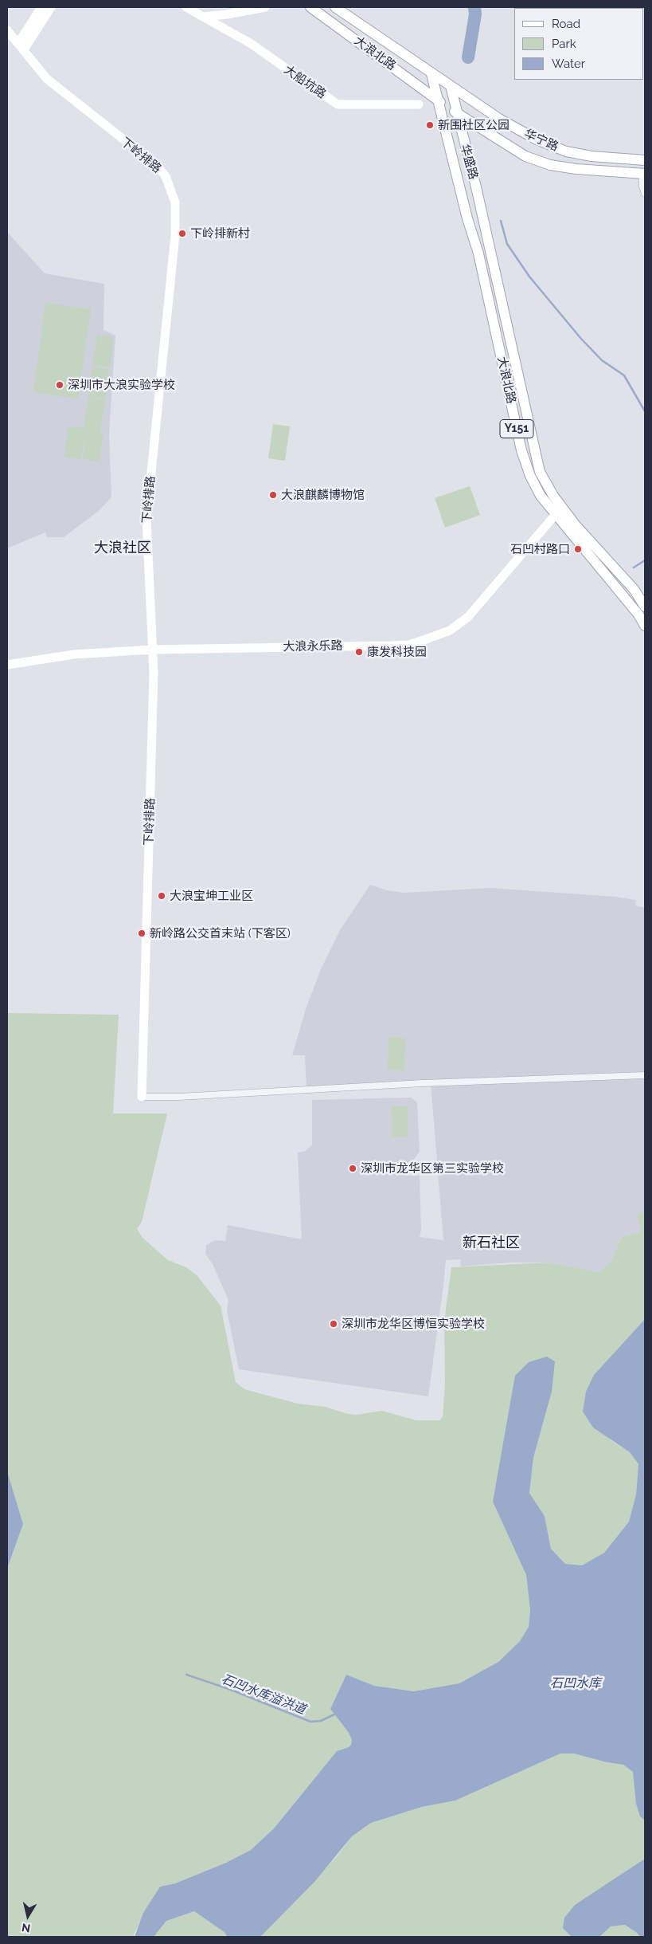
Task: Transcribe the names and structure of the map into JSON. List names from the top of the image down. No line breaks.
{"streets":{"main road":["大浪北路","华宁路","华盛路","Y151"],"street":["大船坑路","下岭排路","大浪永乐路"]},"crossings":[["大浪北路","华宁路"],["大浪北路","华盛路"],["大浪北路","大浪永乐路"],["华宁路","华盛路"],["下岭排路","大浪永乐路"]],"districts":["大浪社区","新石社区"],"water":["石凹水库","石凹水库溢洪道"],"places":["新围社区公园","下岭排新村","深圳市大浪实验学校","大浪麒麟博物馆","石凹村路口","康发科技园","大浪宝坤工业区","新岭路公交首末站 (下客区)","深圳市龙华区第三实验学校","深圳市龙华区博恒实验学校"],"legend":["Road","Park","Water"],"north":"bottom"}
